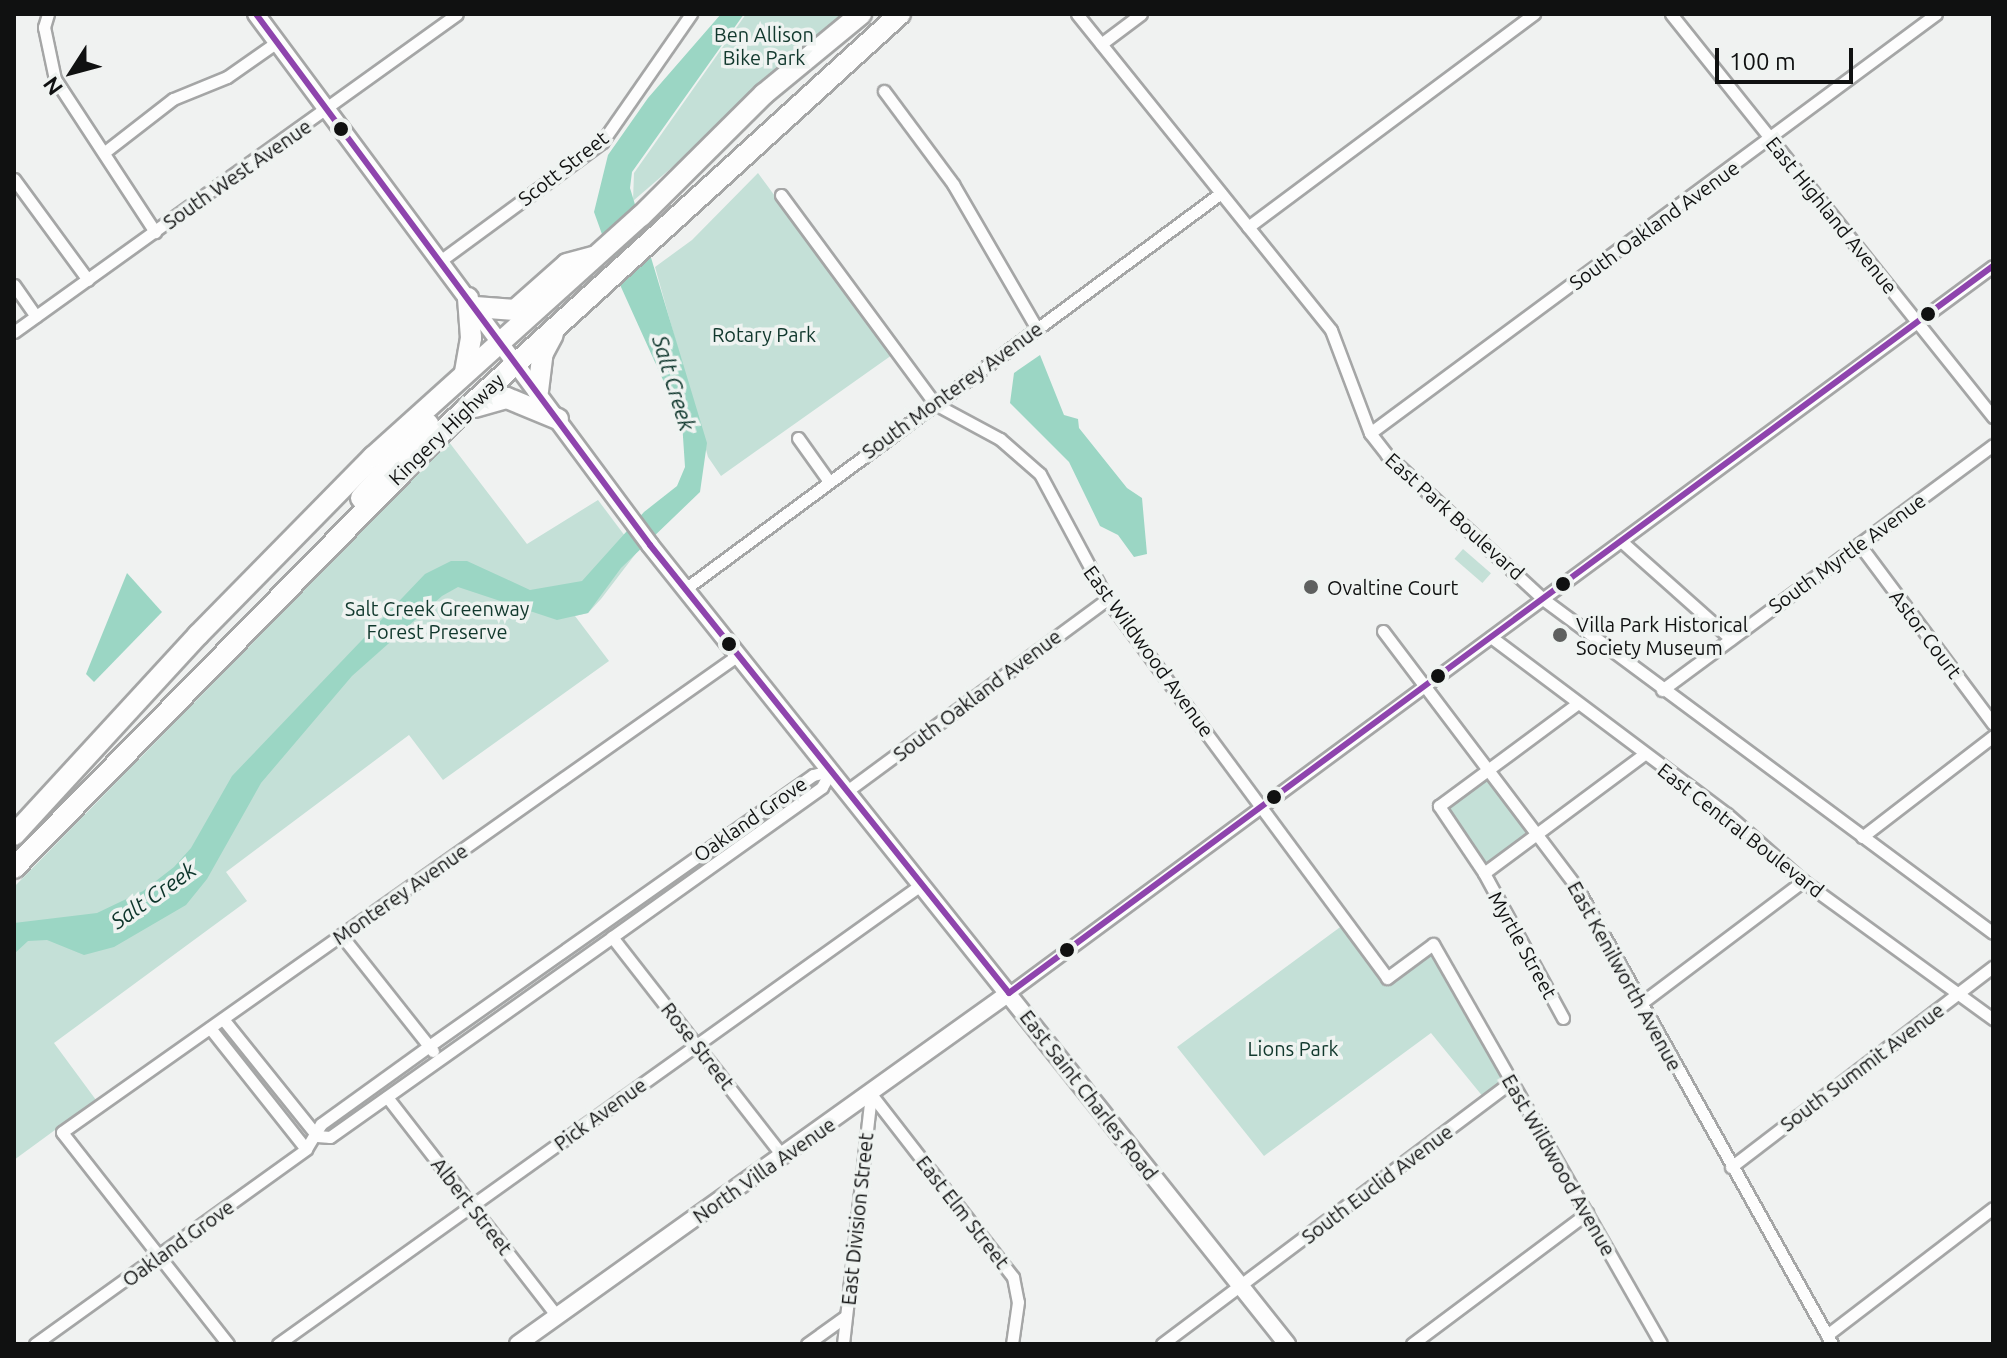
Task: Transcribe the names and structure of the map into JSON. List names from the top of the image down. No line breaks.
{"streets":{"highway":["Kingery Highway"],"main road":["East Saint Charles Road","North Villa Avenue"],"street":["Scott Street","South West Avenue","East Highland Avenue","South Oakland Avenue","South Monterey Avenue","East Park Boulevard","South Myrtle Avenue","Astor Court","East Wildwood Avenue","Oakland Grove","East Central Boulevard","Monterey Avenue","Myrtle Street","East Kenilworth Avenue","Rose Street","South Summit Avenue","Pick Avenue","South Euclid Avenue","Albert Street","East Elm Street","East Division Street"]},"crossings":[["Scott Street","East Saint Charles Road"],["South West Avenue","East Saint Charles Road"],["East Highland Avenue","South Oakland Avenue"],["South Oakland Avenue","East Park Boulevard"],["South Oakland Avenue","East Wildwood Avenue"],["South Oakland Avenue","East Saint Charles Road"],["South Monterey Avenue","East Park Boulevard"],["South Monterey Avenue","East Wildwood Avenue"],["South Monterey Avenue","East Saint Charles Road"],["Kingery Highway","East Saint Charles Road"],["East Park Boulevard","South Myrtle Avenue"],["South Myrtle Avenue","Astor Court"],["East Wildwood Avenue","South Euclid Avenue"],["Oakland Grove","Monterey Avenue"],["Oakland Grove","Rose Street"],["Oakland Grove","East Saint Charles Road"],["Oakland Grove","Albert Street"],["East Central Boulevard","South Summit Avenue"],["Monterey Avenue","East Saint Charles Road"],["Myrtle Street","East Kenilworth Avenue"],["East Kenilworth Avenue","South Summit Avenue"],["Rose Street","Pick Avenue"],["Rose Street","North Villa Avenue"],["East Saint Charles Road","Pick Avenue"],["East Saint Charles Road","North Villa Avenue"],["East Saint Charles Road","South Euclid Avenue"],["Pick Avenue","Albert Street"],["North Villa Avenue","Albert Street"],["North Villa Avenue","East Elm Street"],["North Villa Avenue","East Division Street"],["East Elm Street","East Division Street"]],"water":["Salt Creek"],"parks":["Ben Allison Bike Park","Rotary Park","Salt Creek Greenway Forest Preserve","Lions Park"],"places":["Ovaltine Court","Villa Park Historical Society Museum"],"scale_bar":"100 m","north":"bottom left"}
